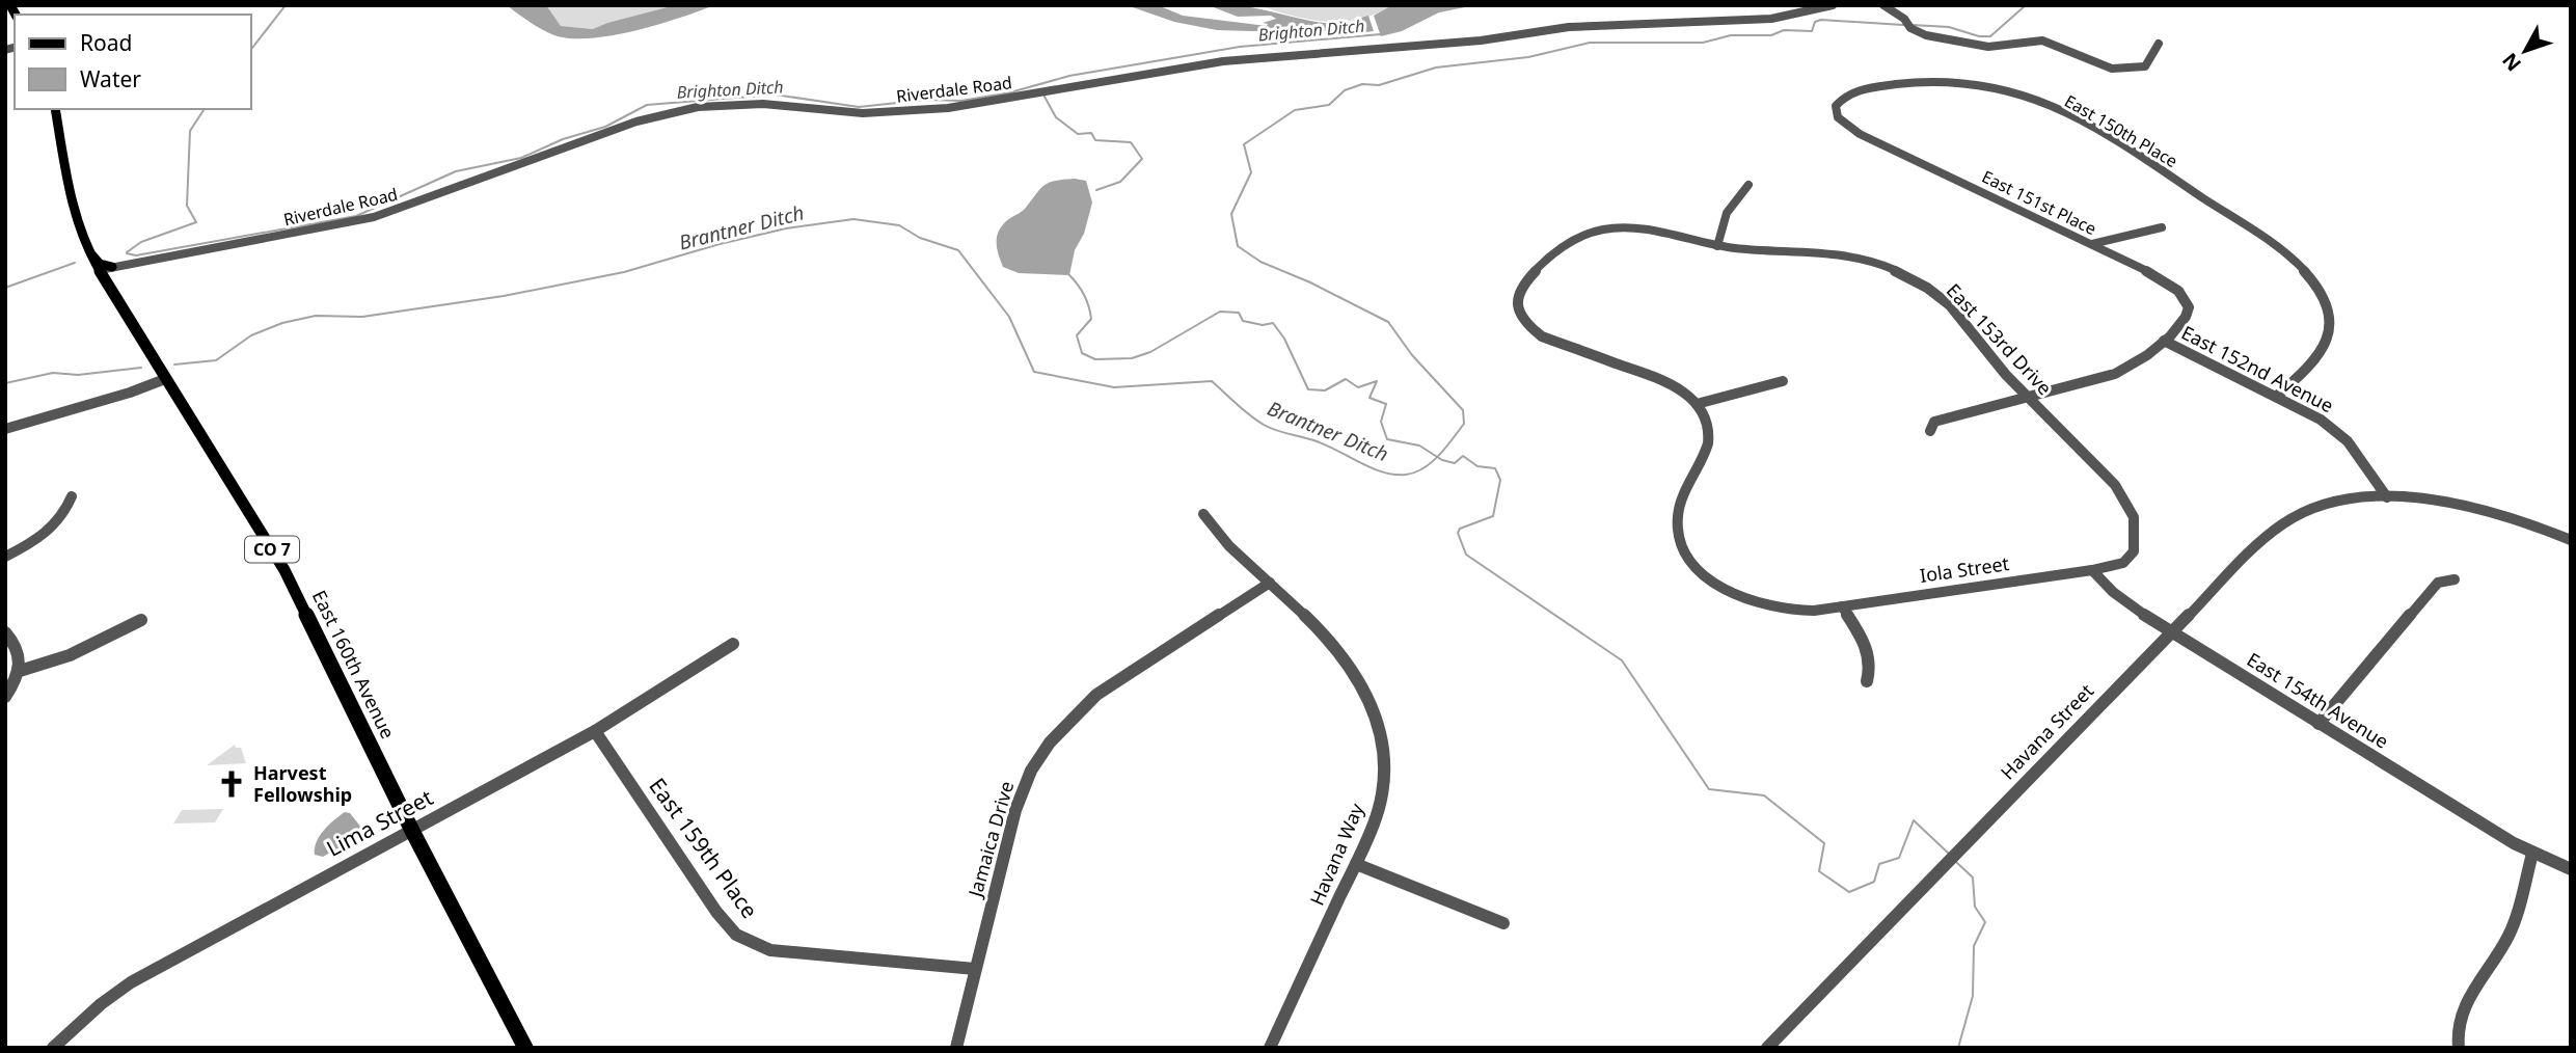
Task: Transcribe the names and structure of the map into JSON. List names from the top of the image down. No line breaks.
{"streets":{"main road":["CO 7","East 160th Avenue"],"street":["Riverdale Road","East 150th Place","East 151st Place","East 153rd Drive","East 152nd Avenue","Iola Street","East 154th Avenue","Havana Street","Lima Street","Jamaica Drive","East 159th Place","Havana Way"]},"crossings":[["Riverdale Road","East 160th Avenue"],["East 150th Place","East 151st Place"],["East 150th Place","East 152nd Avenue"],["East 151st Place","East 152nd Avenue"],["East 153rd Drive","Iola Street"],["East 153rd Drive","East 154th Avenue"],["East 152nd Avenue","Havana Street"],["Iola Street","East 154th Avenue"],["East 160th Avenue","Lima Street"],["East 154th Avenue","Havana Street"],["Lima Street","East 159th Place"],["Jamaica Drive","East 159th Place"],["Jamaica Drive","Havana Way"]],"water":["Brighton Ditch","Brantner Ditch"],"places":{"church":["Harvest Fellowship"]},"legend":["Road","Water"],"north":"bottom left"}
